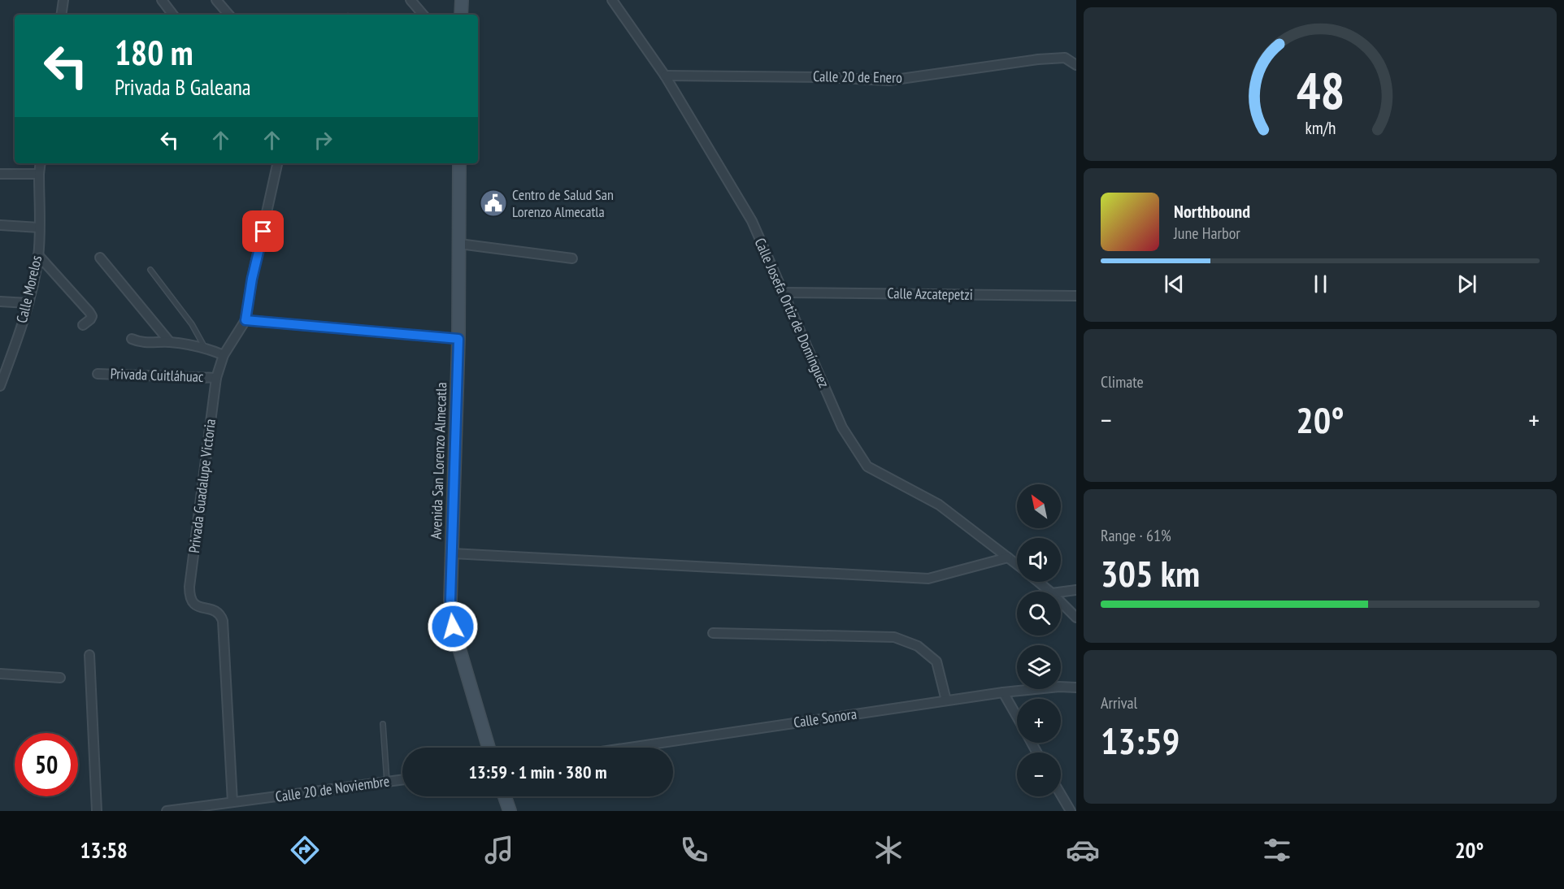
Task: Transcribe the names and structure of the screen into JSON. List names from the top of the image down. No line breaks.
{"streets":{"main road":["Avenida San Lorenzo Almecatla"],"street":["Calle 20 de Enero","Calle Morelos","Calle Azcatepetzi","Calle Josefa Ortiz de Domínguez","Privada Cuitláhuac","Privada Guadalupe Victoria","Calle Sonora","Calle 20 de Noviembre"]},"crossings":[["Calle 20 de Enero","Calle Josefa Ortiz de Domínguez"],["Calle Azcatepetzi","Calle Josefa Ortiz de Domínguez"],["Privada Cuitláhuac","Privada Guadalupe Victoria"],["Privada Guadalupe Victoria","Calle 20 de Noviembre"]],"places":{"public building":["Centro de Salud San Lorenzo Almecatla"]},"north":"top left","page":{"turn":["180 m","Privada B Galeana"],"song":["Northbound","June Harbor"],"tile":["Climate",["Range · 61%","305 km"],["Arrival","13:59"]],"heat":["−","20°","+"],"map_buttons":["+","−"],"limit":"50","trip":"13:59 · 1 min · 380 m","tabs":["13:58","20°"],"gauge":["48","km/h"]}}
